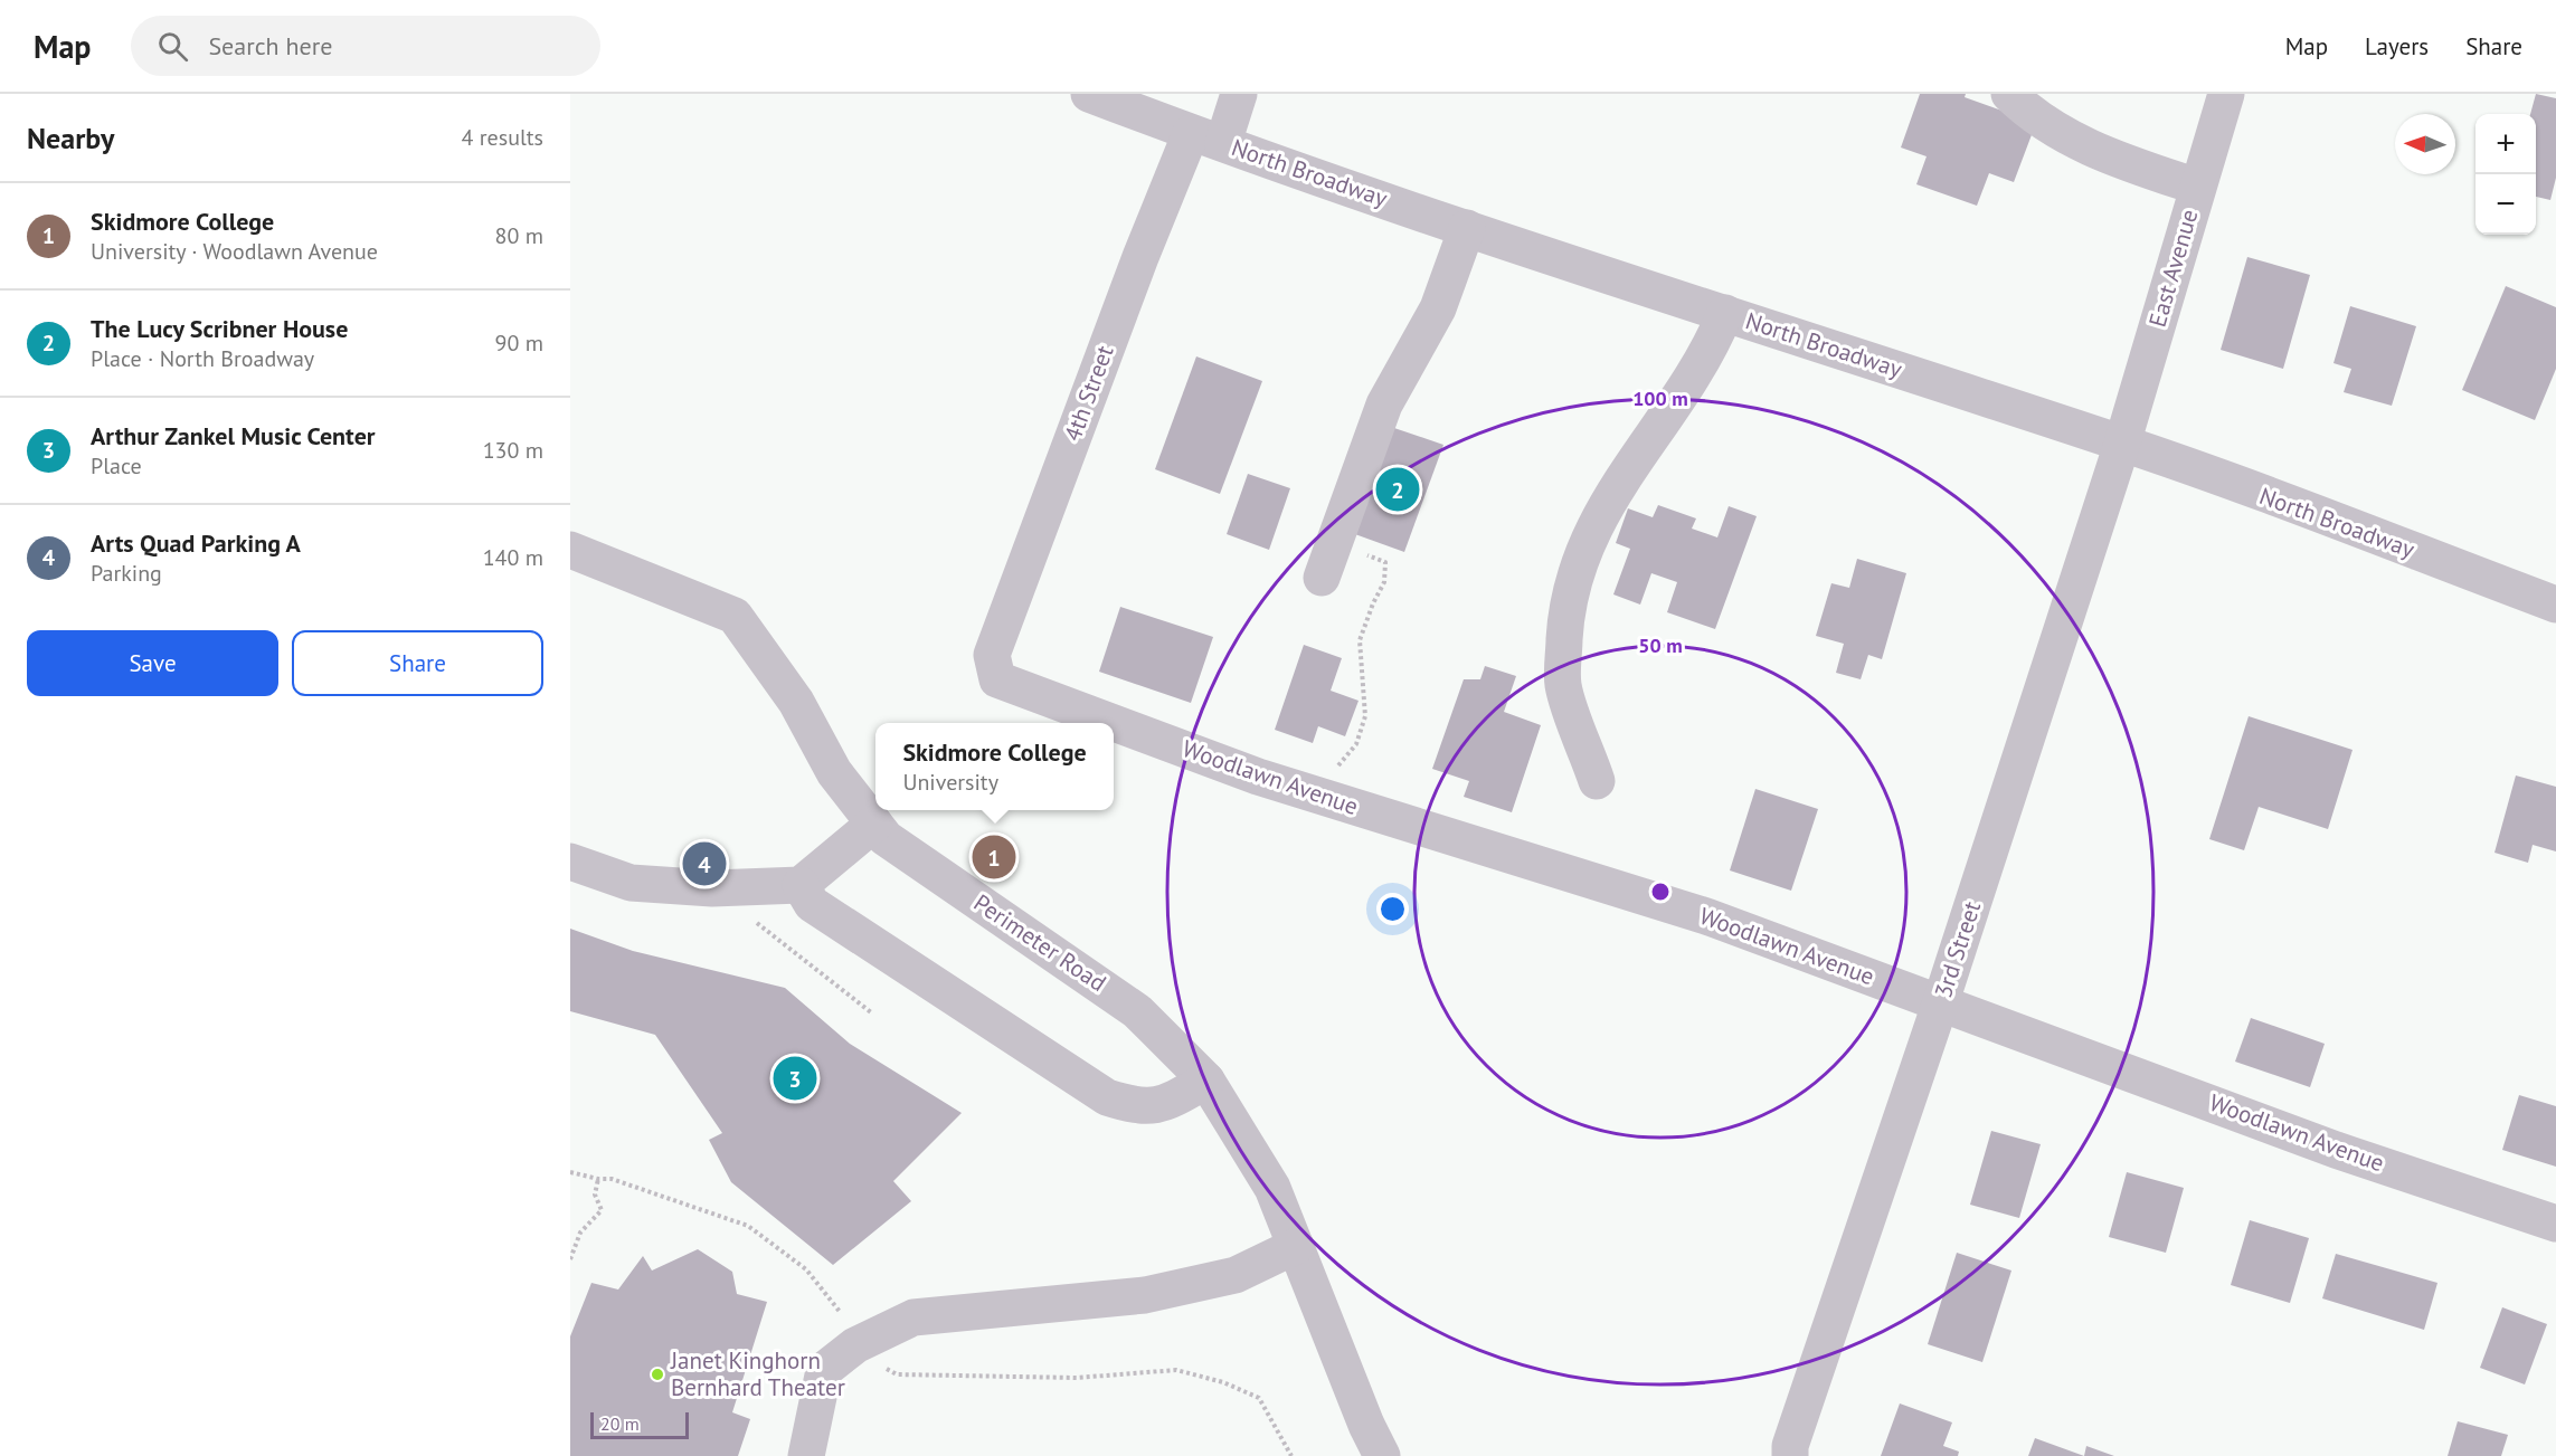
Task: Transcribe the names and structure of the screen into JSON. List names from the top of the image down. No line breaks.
{"streets":{"street":["North Broadway","East Avenue","4th Street","Woodlawn Avenue","Perimeter Road","3rd Street"]},"crossings":[["North Broadway","East Avenue"],["North Broadway","4th Street"],["North Broadway","3rd Street"],["East Avenue","3rd Street"],["4th Street","Woodlawn Avenue"],["Woodlawn Avenue","3rd Street"]],"places":["Janet Kinghorn Bernhard Theater"],"scale_bar":"20 m","north":"left","page":{"header":"Map","search":"Search here","nav":["Map","Layers","Share"],"heading":["Nearby","4 results"],"map_buttons":["+","−"],"list":[{"mark":"1","name":"Skidmore College","note":"University · Woodlawn Avenue","value":"80 m"},{"mark":"2","name":"The Lucy Scribner House","note":"Place · North Broadway","value":"90 m"},{"mark":"3","name":"Arthur Zankel Music Center","note":"Place","value":"130 m"},{"mark":"4","name":"Arts Quad Parking A","note":"Parking","value":"140 m"}],"pins":["2","1","4","3"],"buttons":["Save","Share"],"popup":["Skidmore College","University"],"scale":"20 m"},"rings":["100 m","50 m"]}
